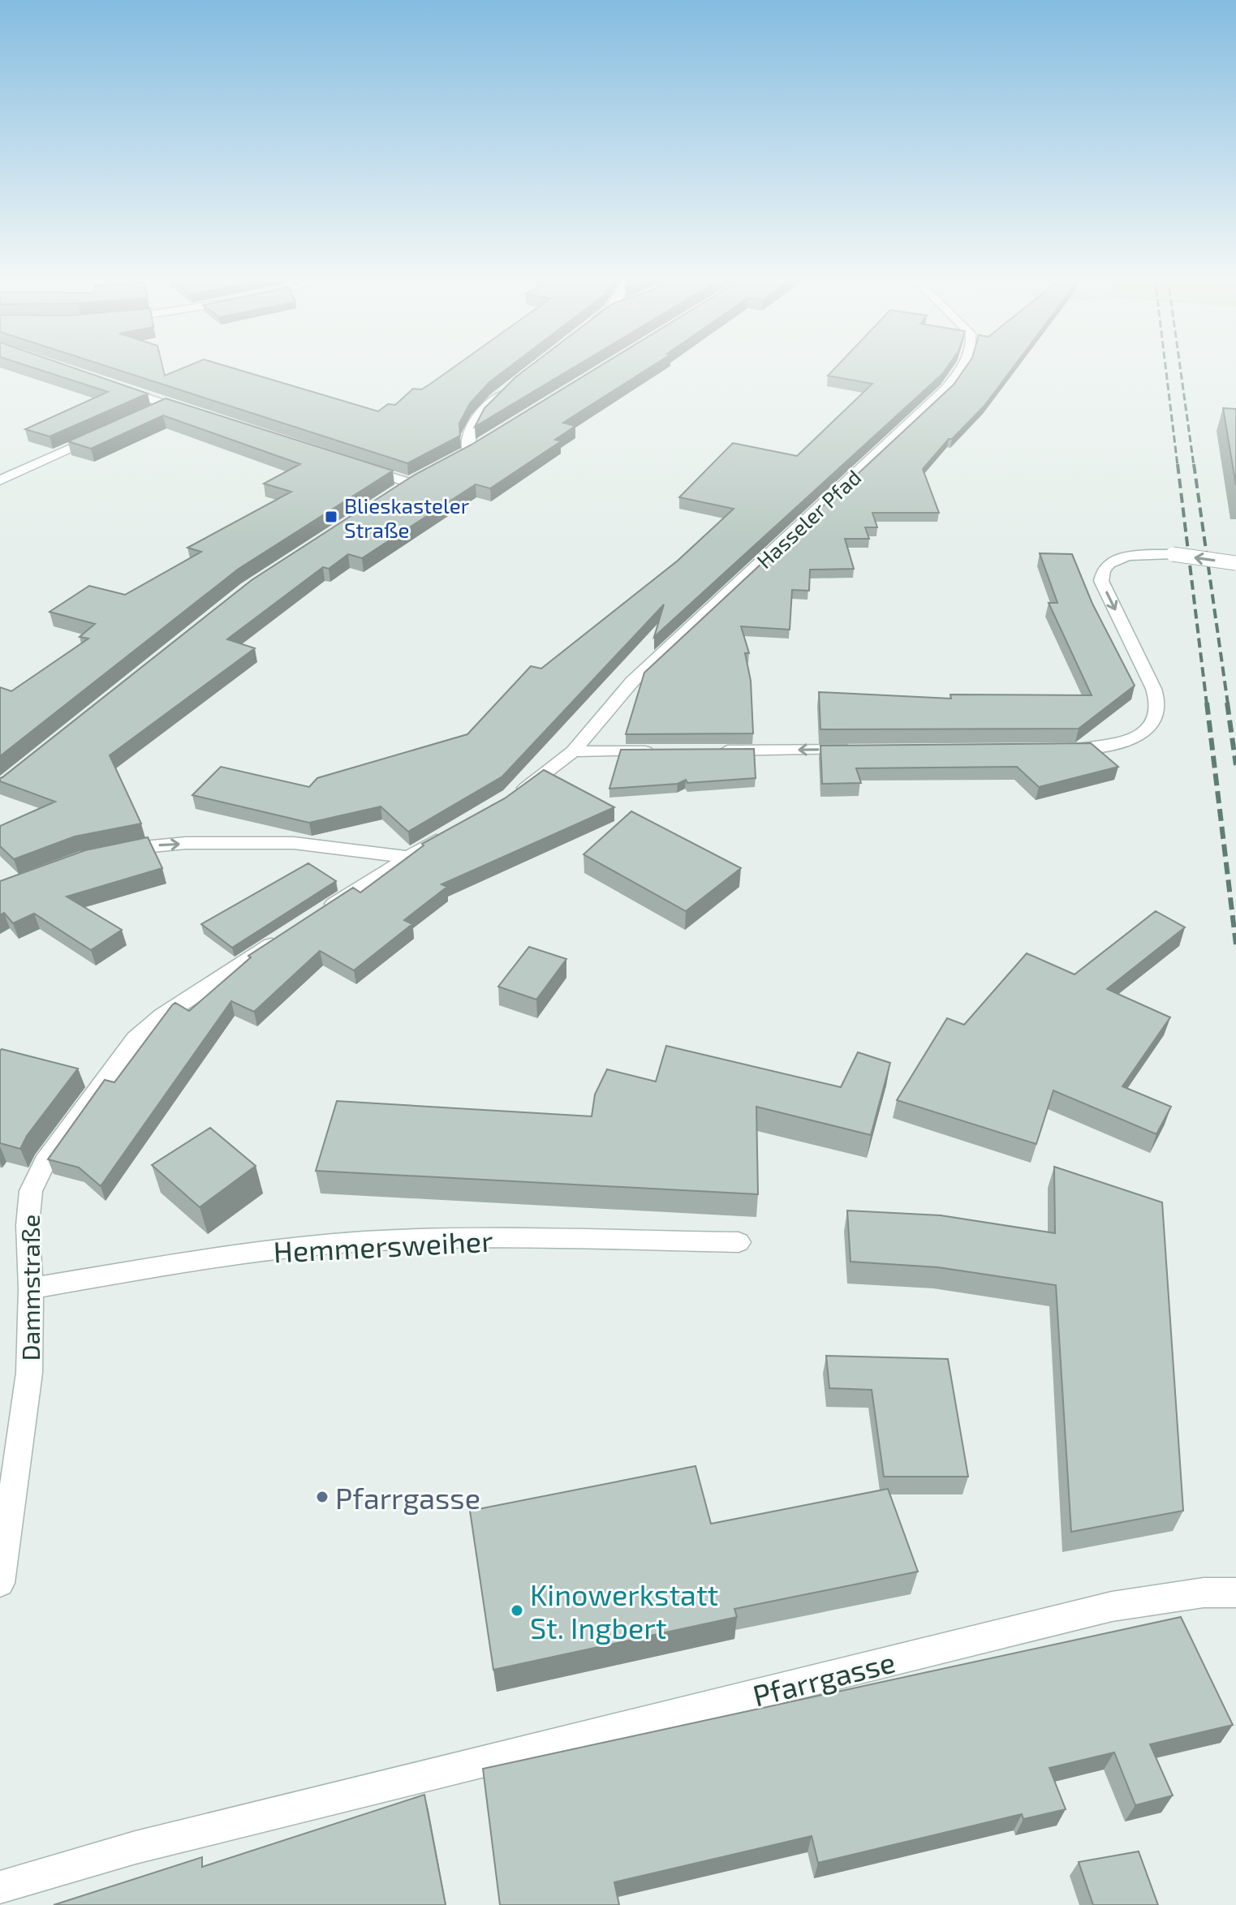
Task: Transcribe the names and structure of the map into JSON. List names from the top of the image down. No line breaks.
{"streets":{"street":["Hasseler Pfad","Hemmersweiher","Dammstraße","Pfarrgasse"]},"crossings":[["Hemmersweiher","Dammstraße"]],"places":{"transit":["Blieskasteler Straße"],"other":["Pfarrgasse","Kinowerkstatt St. Ingbert"]}}
